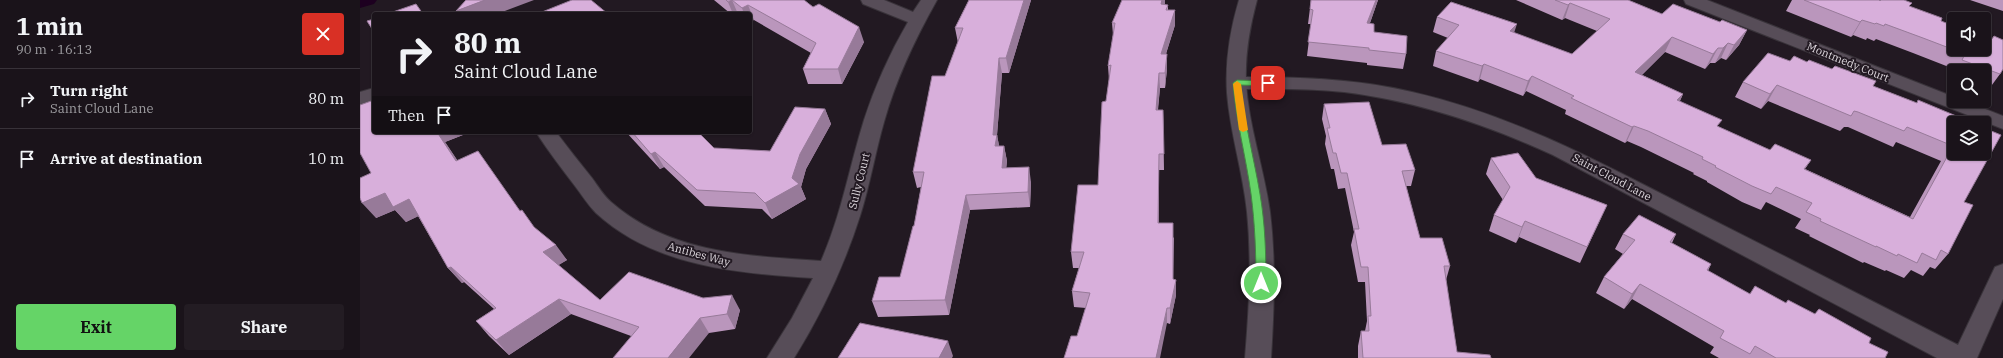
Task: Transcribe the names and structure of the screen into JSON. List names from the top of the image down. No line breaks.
{"streets":{"street":["Montmedy Court","Saint Cloud Lane","Sully Court","Antibes Way"]},"crossings":[["Sully Court","Antibes Way"]],"page":{"heading":["1 min","90 m · 16:13"],"turn":["80 m","Saint Cloud Lane"],"list":[{"name":"Turn right","note":"Saint Cloud Lane","value":"80 m"},{"name":"Arrive at destination","value":"10 m"}],"then":"Then","buttons":["Exit","Share"]}}
